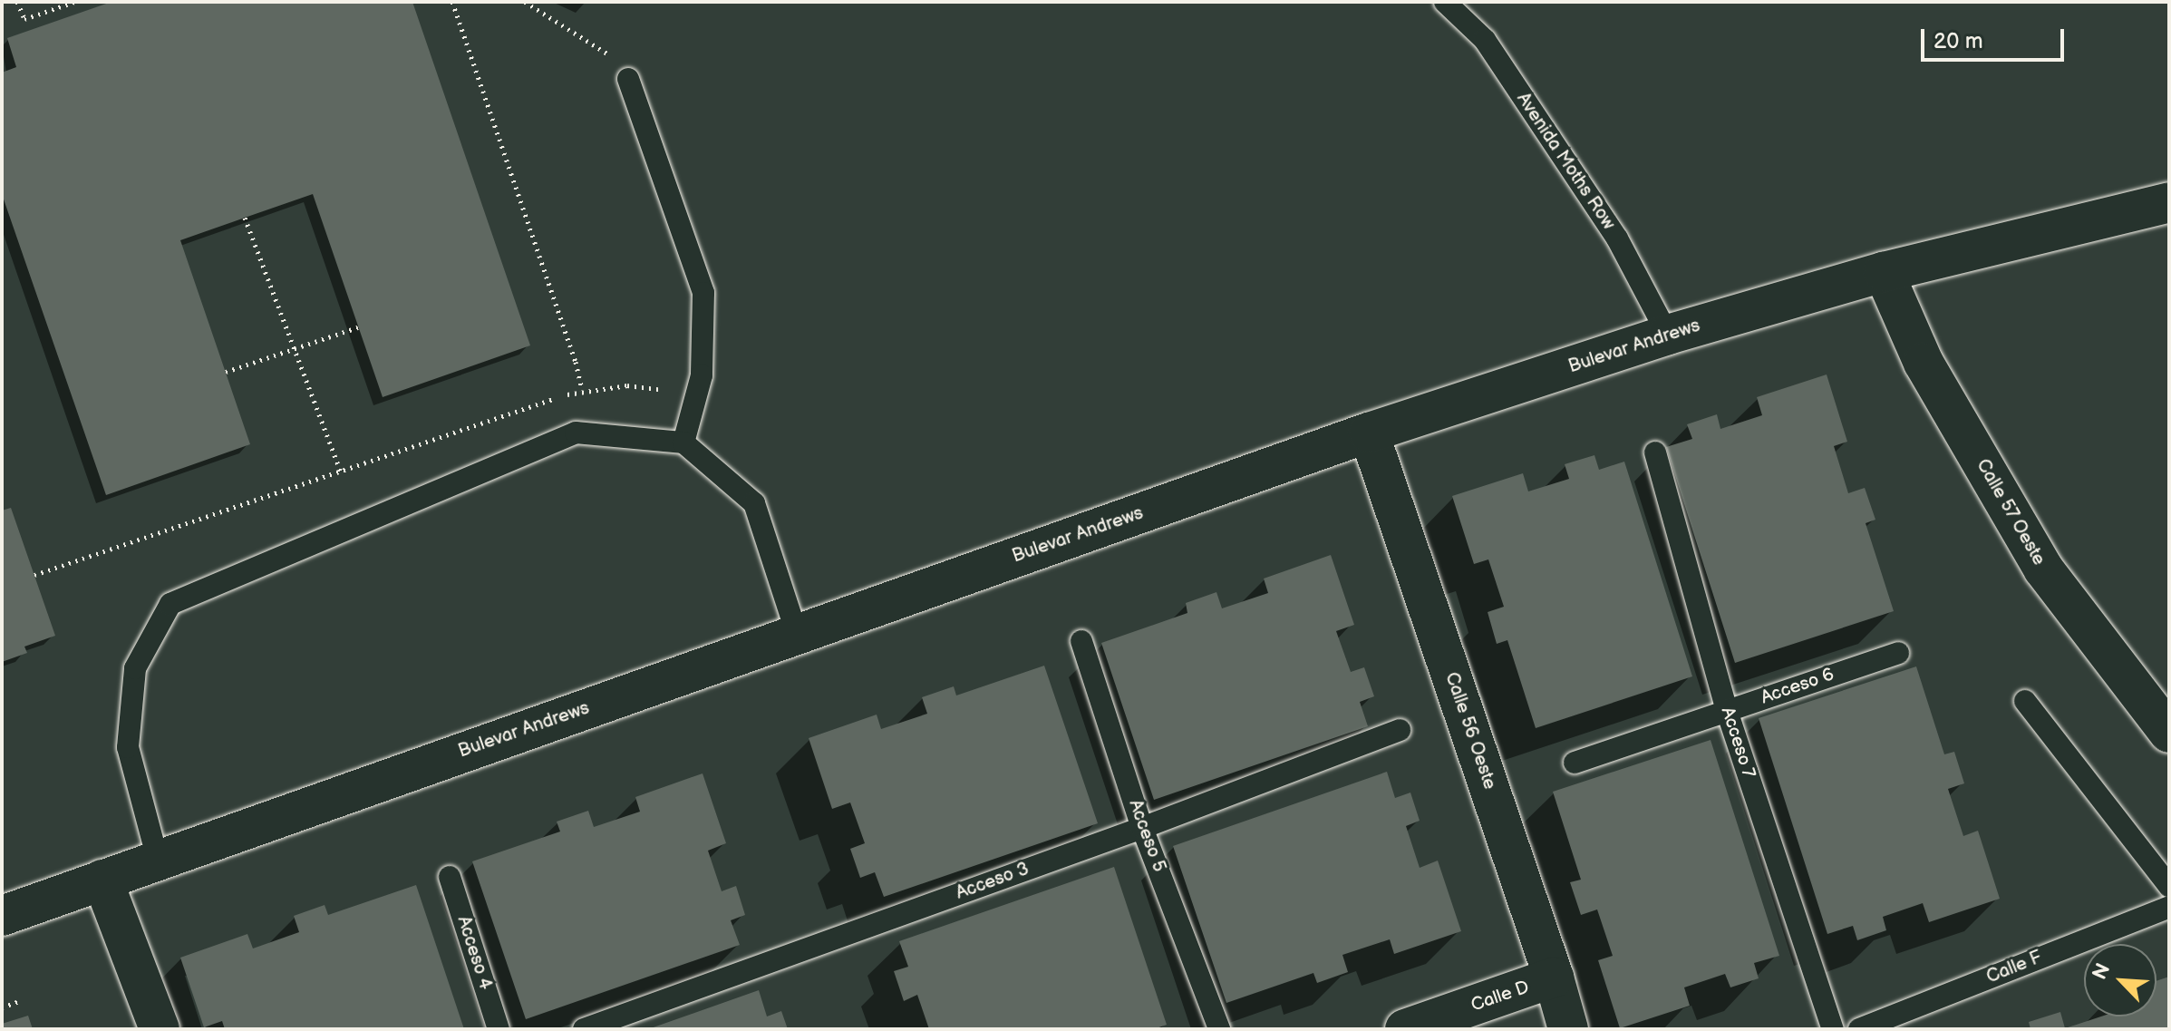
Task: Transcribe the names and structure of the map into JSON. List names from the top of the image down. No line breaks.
{"streets":{"main road":["Bulevar Andrews","Calle 57 Oeste","Calle 56 Oeste","Calle D"],"lane":["Avenida Moths Row","Acceso 6","Acceso 7","Acceso 5","Acceso 3","Acceso 4","Calle F"]},"crossings":[["Avenida Moths Row","Bulevar Andrews"],["Bulevar Andrews","Calle 57 Oeste"],["Bulevar Andrews","Calle 56 Oeste"],["Acceso 6","Acceso 7"],["Calle 56 Oeste","Calle D"],["Acceso 5","Acceso 3"]],"scale_bar":"20 m","north":"top left"}
